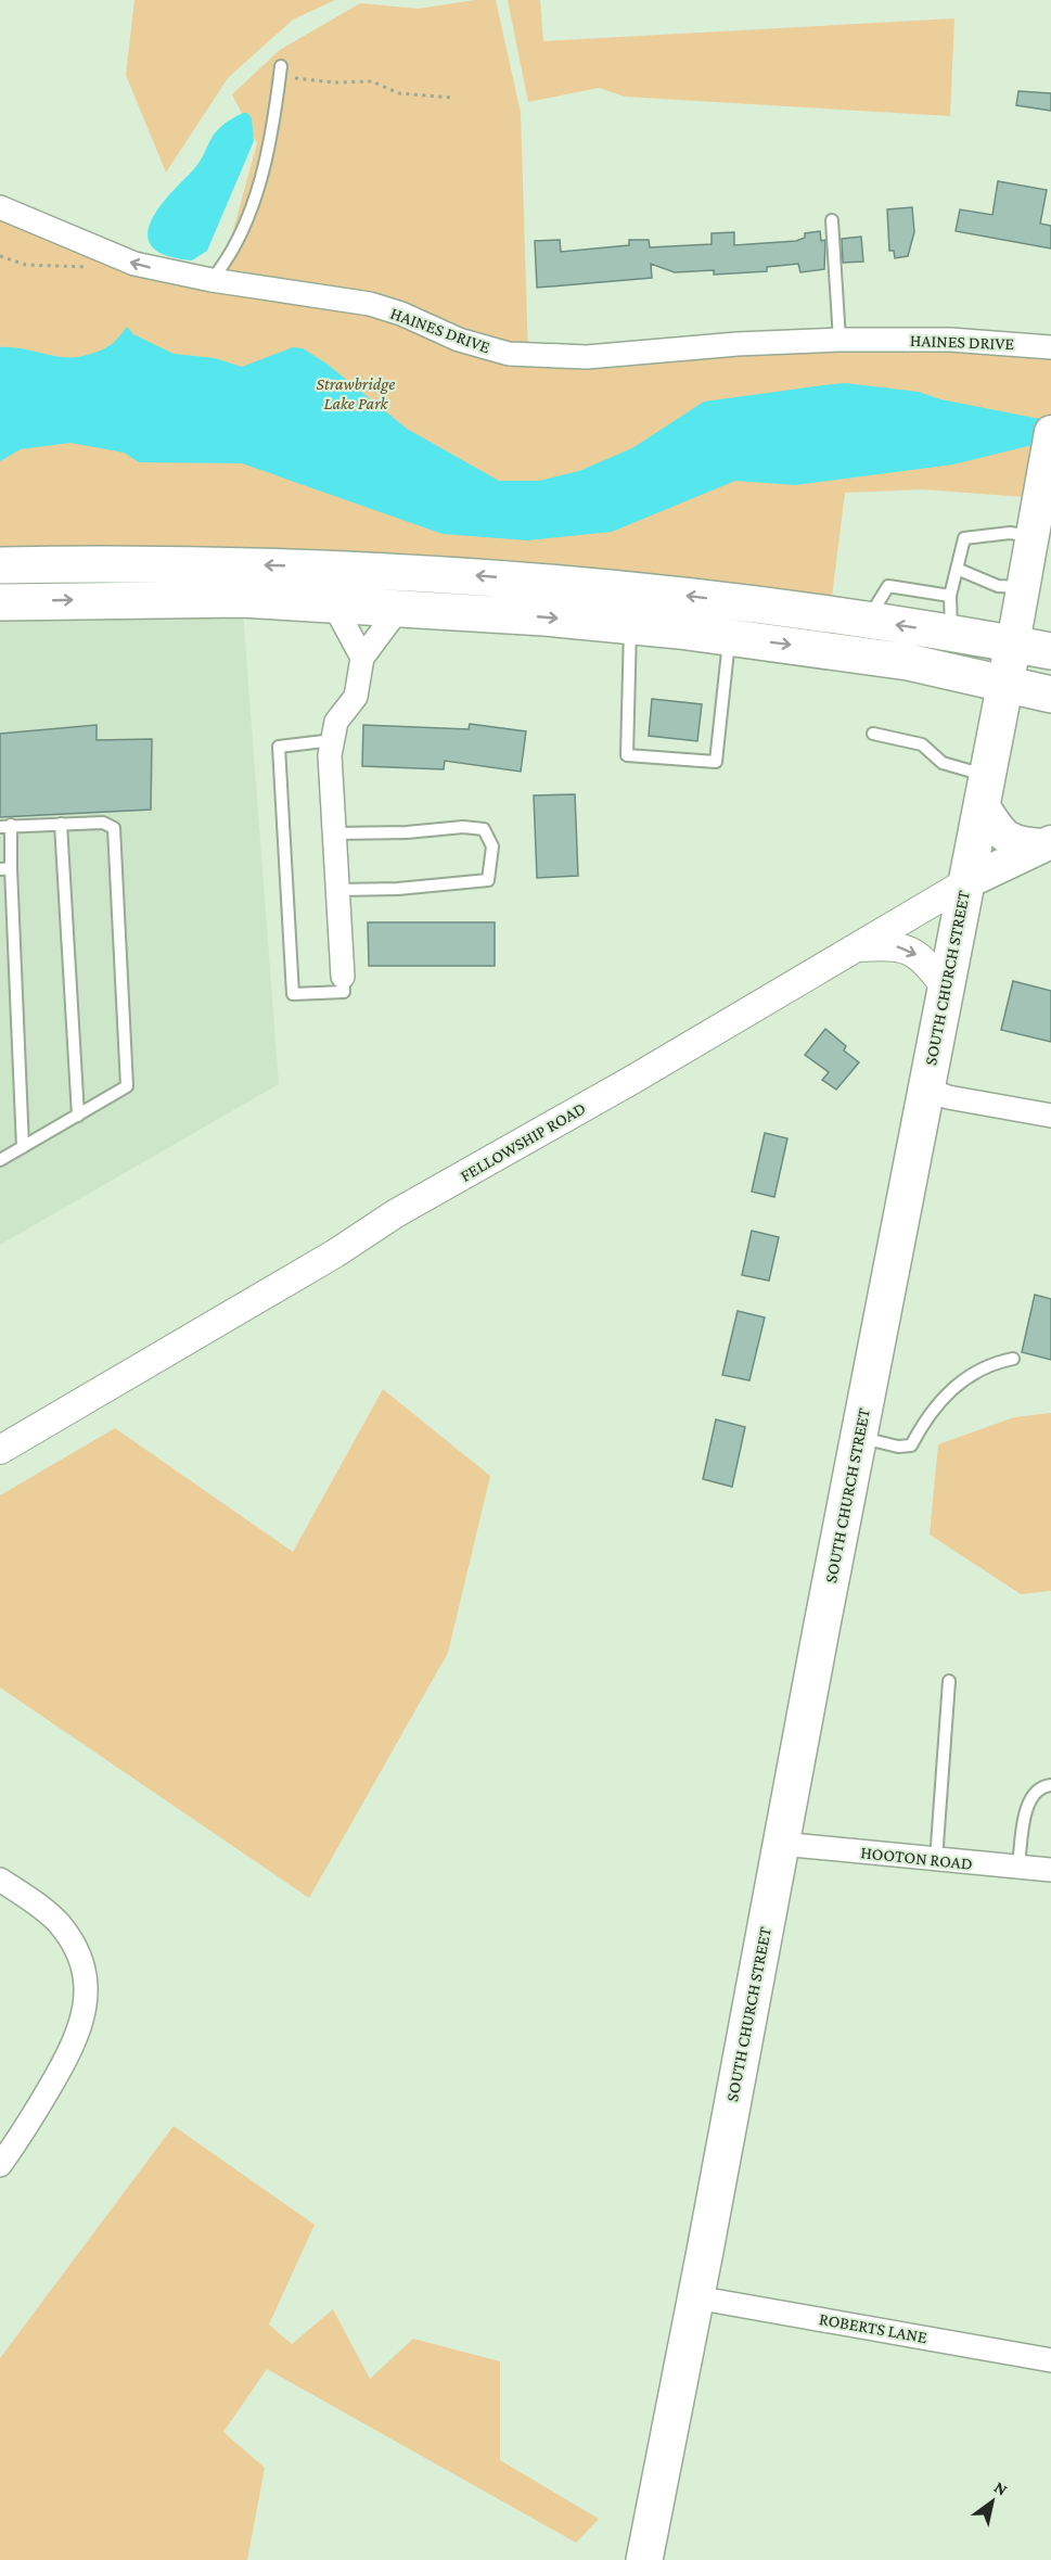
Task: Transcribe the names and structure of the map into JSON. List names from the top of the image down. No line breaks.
{"streets":{"main road":["SOUTH CHURCH STREET","FELLOWSHIP ROAD"],"street":["HAINES DRIVE","HOOTON ROAD","ROBERTS LANE"]},"crossings":[["SOUTH CHURCH STREET","FELLOWSHIP ROAD"],["SOUTH CHURCH STREET","HOOTON ROAD"],["SOUTH CHURCH STREET","ROBERTS LANE"]],"parks":["Strawbridge Lake Park"],"north":"top right"}
